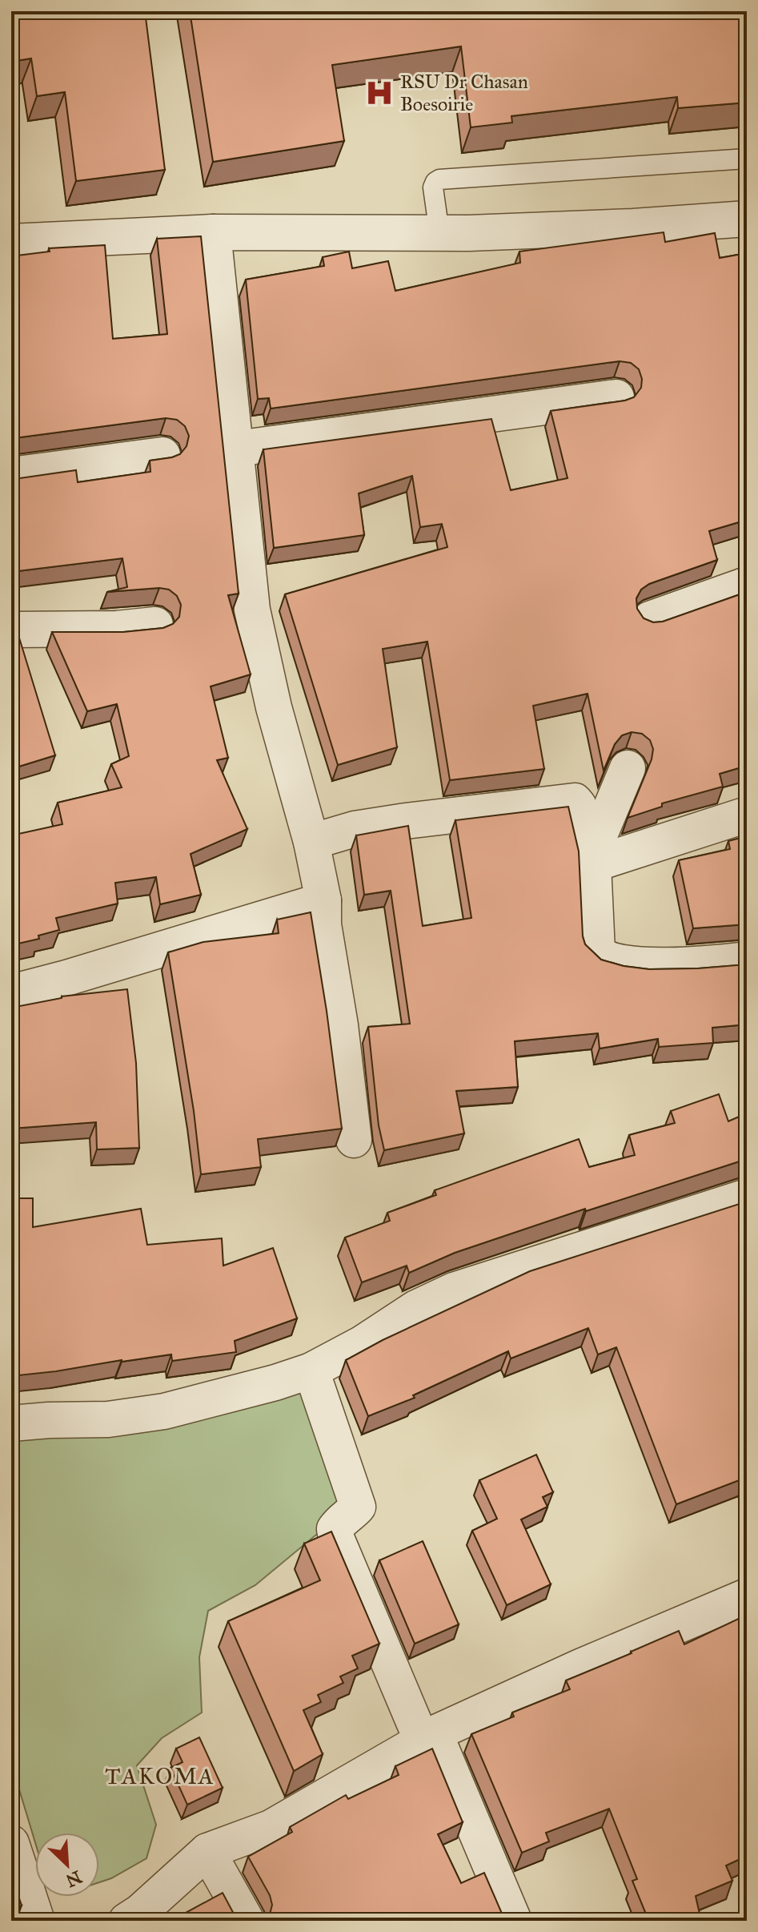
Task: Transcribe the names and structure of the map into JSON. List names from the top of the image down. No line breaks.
{"districts":["TAKOMA"],"places":{"hospital":["RSU Dr Chasan Boesoirie"]},"north":"bottom right"}
